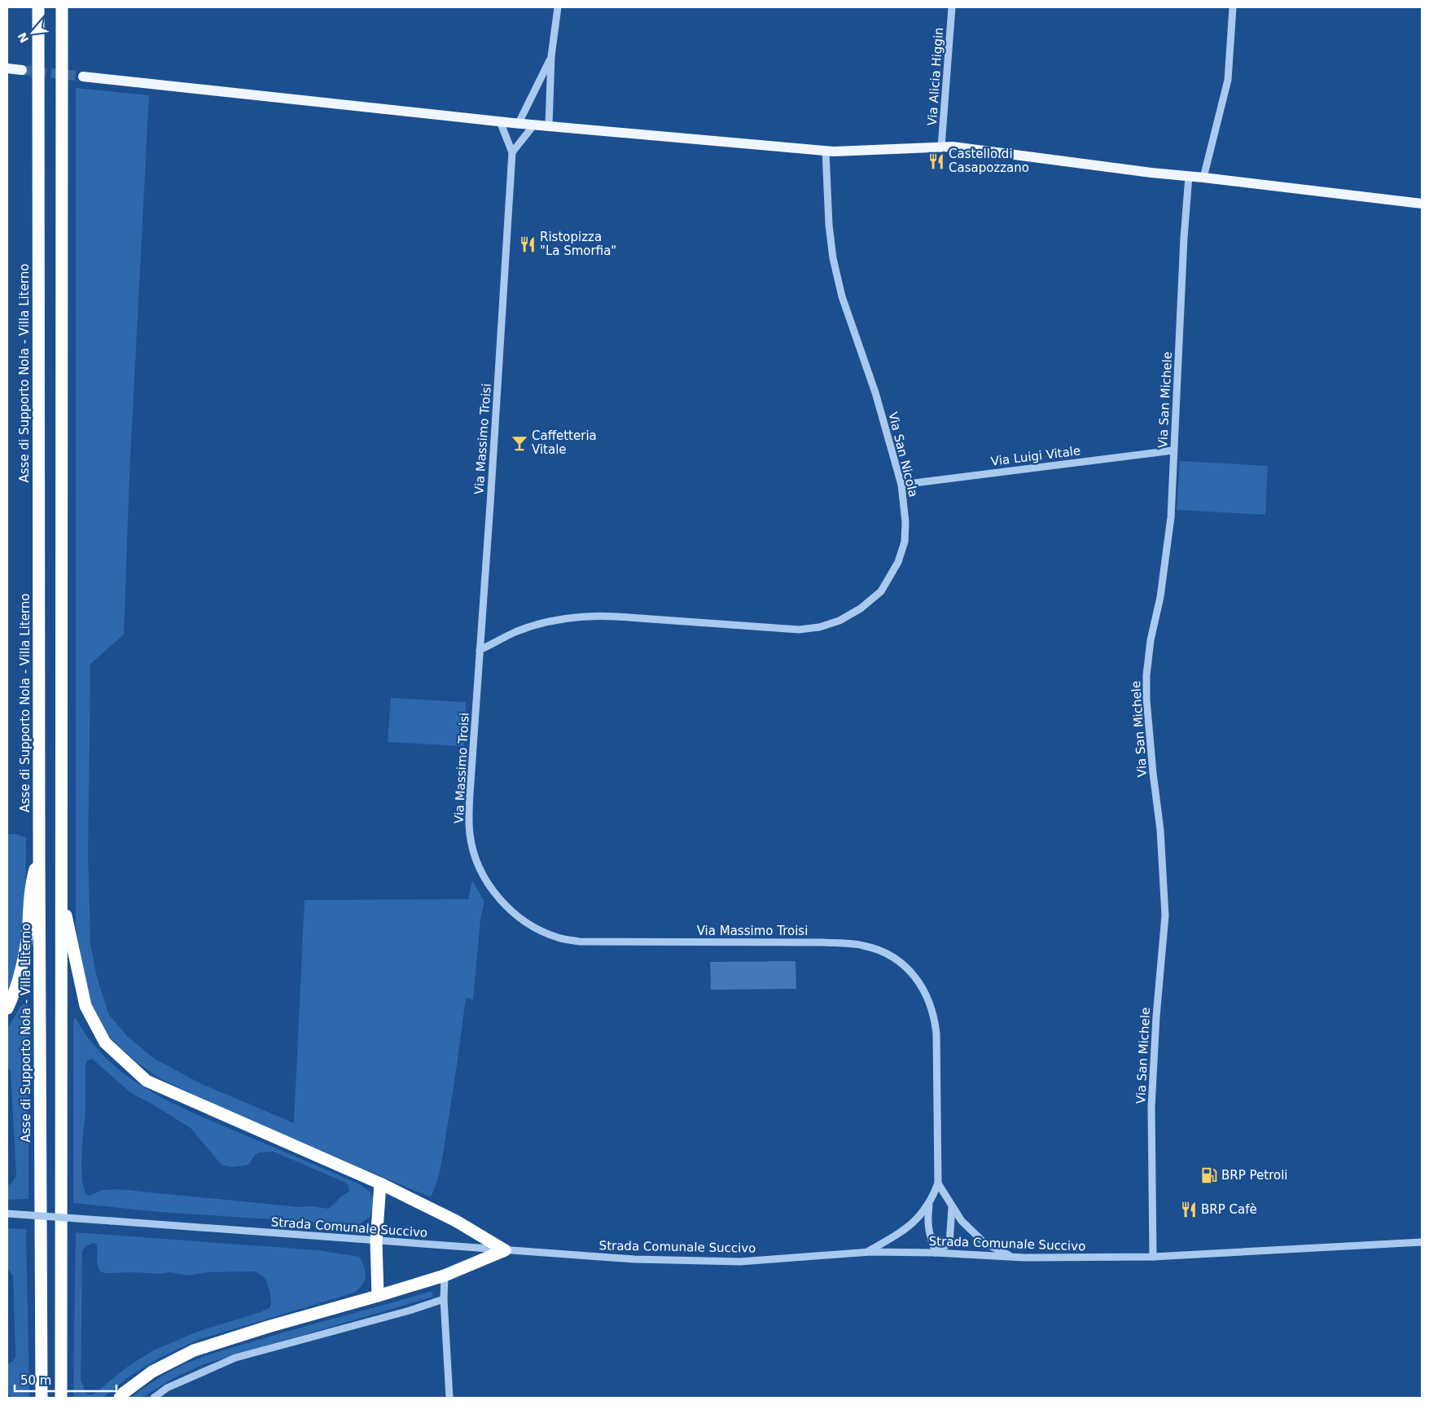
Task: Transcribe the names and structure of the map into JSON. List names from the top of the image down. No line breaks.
{"streets":{"highway":["Asse di Supporto Nola - Villa Literno"],"street":["Via Alicia Higgin","Via San Michele","Via Massimo Troisi","Via San Nicola","Via Luigi Vitale","Strada Comunale Succivo"]},"crossings":[["Via San Michele","Via Luigi Vitale"],["Via San Michele","Strada Comunale Succivo"],["Via Massimo Troisi","Via San Nicola"],["Via Massimo Troisi","Strada Comunale Succivo"],["Via San Nicola","Via Luigi Vitale"]],"places":{"restaurant":["Castello di Casapozzano","Ristopizza \"La Smorfia\"","BRP Cafè"],"bar":["Caffetteria Vitale"],"fuel station":["BRP Petroli"]},"scale_bar":"50 m","north":"bottom left"}
